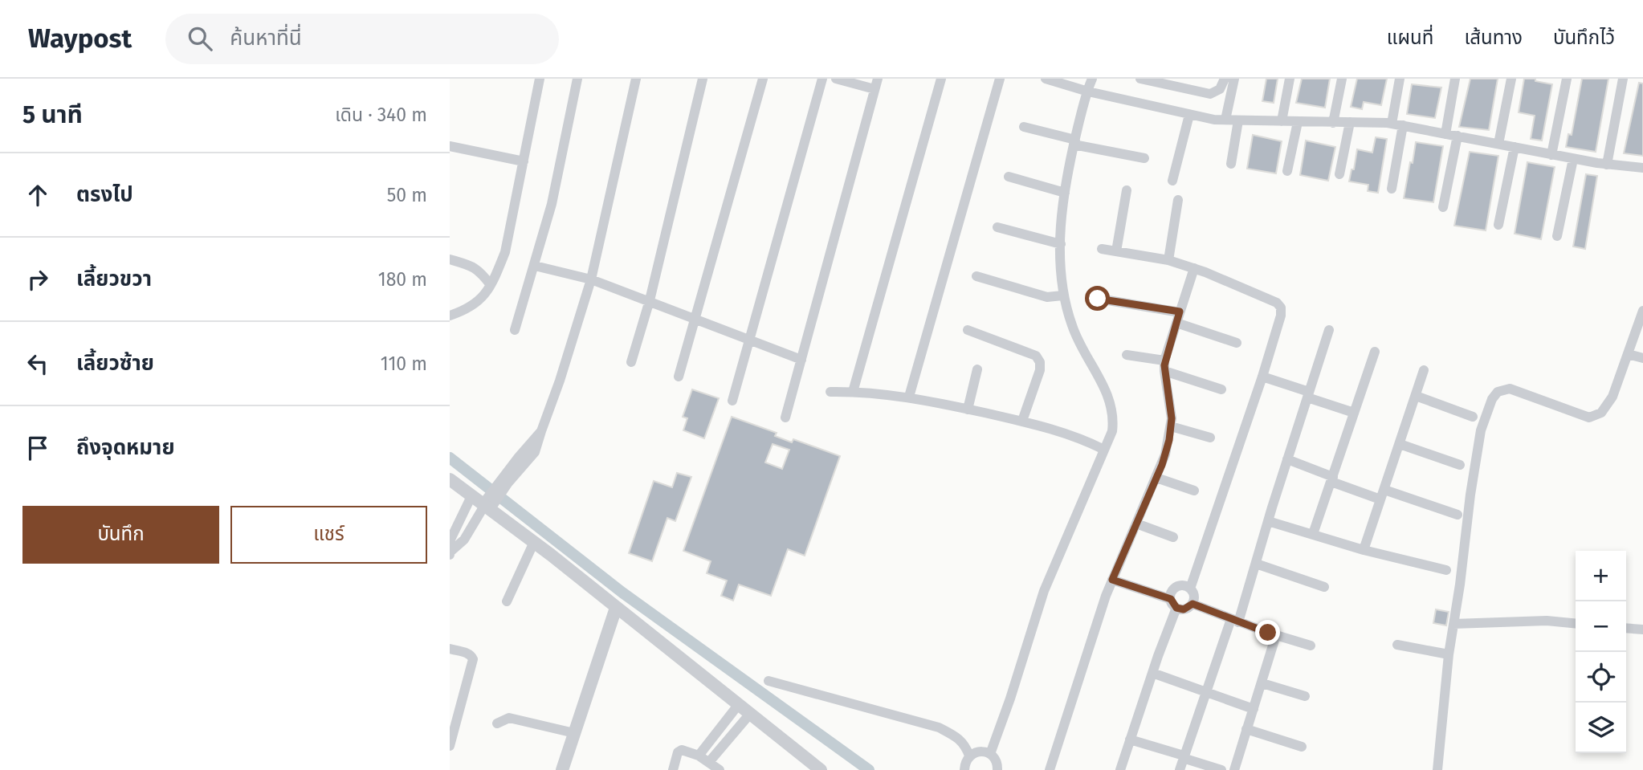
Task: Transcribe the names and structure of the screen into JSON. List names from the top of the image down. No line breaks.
{"page":{"header":"Waypost","search":"ค้นหาที่นี่","nav":["แผนที่","เส้นทาง","บันทึกไว้"],"heading":["5 นาที","เดิน · 340 m"],"list":[["ตรงไป","50 m"],["เลี้ยวขวา","180 m"],["เลี้ยวซ้าย","110 m"],"ถึงจุดหมาย"],"buttons":["บันทึก","แชร์"],"map_buttons":["+","−"]}}
